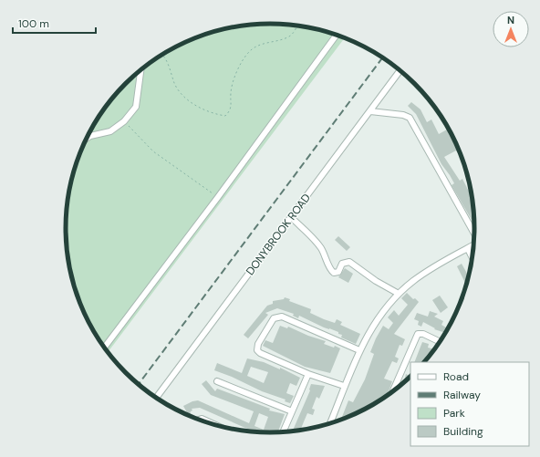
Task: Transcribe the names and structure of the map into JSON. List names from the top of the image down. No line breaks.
{"streets":{"street":["DONYBROOK ROAD"]},"legend":["Road","Railway","Park","Building"],"scale_bar":"100 m","north":"top"}
